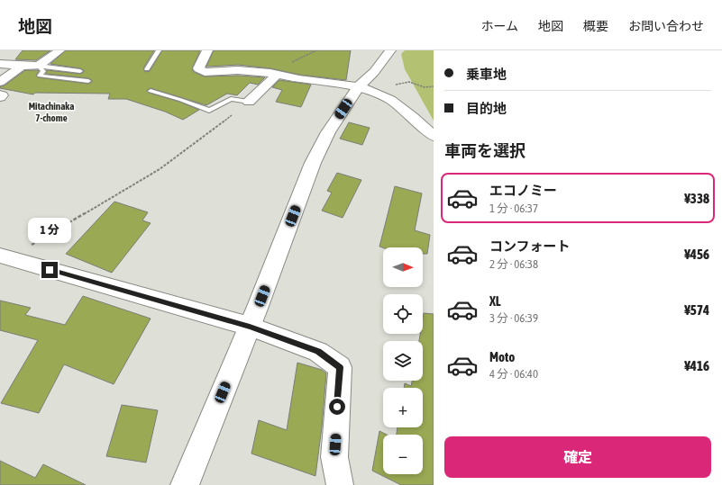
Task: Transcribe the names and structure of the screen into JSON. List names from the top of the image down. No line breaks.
{"districts":["Mitachinaka 7-chome"],"north":"right","page":{"header":"地図","nav":["ホーム","地図","概要","お問い合わせ"],"banner":["乗車地","目的地"],"heading":"車両を選択","list":[{"name":"エコノミー","note":"1 分 · 06:37","value":"¥338"},{"name":"コンフォート","note":"2 分 · 06:38","value":"¥456"},{"name":"XL","note":"3 分 · 06:39","value":"¥574"},{"name":"Moto","note":"4 分 · 06:40","value":"¥416"}],"bubble":"1 分","map_buttons":["+","−"],"buttons":"確定"}}
